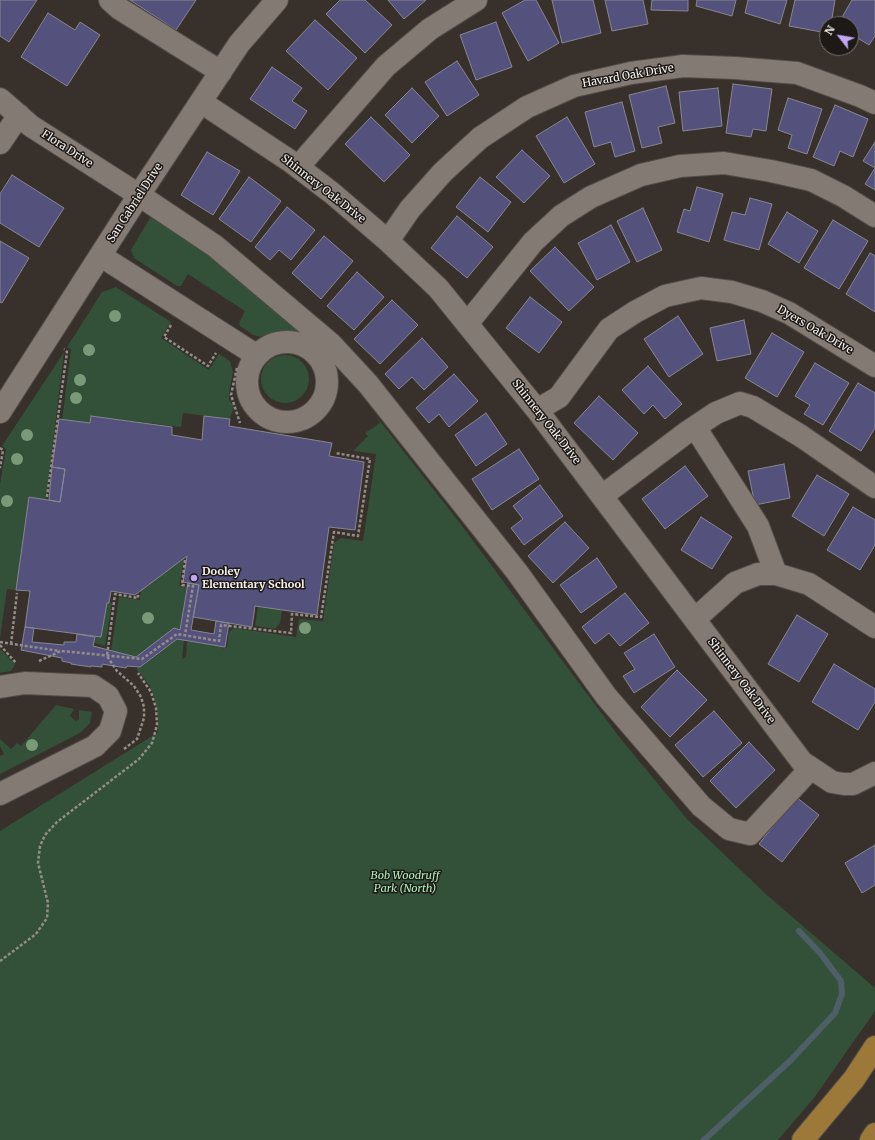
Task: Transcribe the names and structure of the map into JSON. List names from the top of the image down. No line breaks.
{"streets":{"street":["Havard Oak Drive","Flora Drive","Shinnery Oak Drive","San Gabriel Drive","Dyers Oak Drive"]},"crossings":[["Havard Oak Drive","Shinnery Oak Drive"],["Flora Drive","Shinnery Oak Drive"],["Flora Drive","San Gabriel Drive"],["Shinnery Oak Drive","San Gabriel Drive"],["Shinnery Oak Drive","Dyers Oak Drive"]],"parks":["Bob Woodruff Park (North)"],"places":["Dooley Elementary School"],"north":"top left"}
